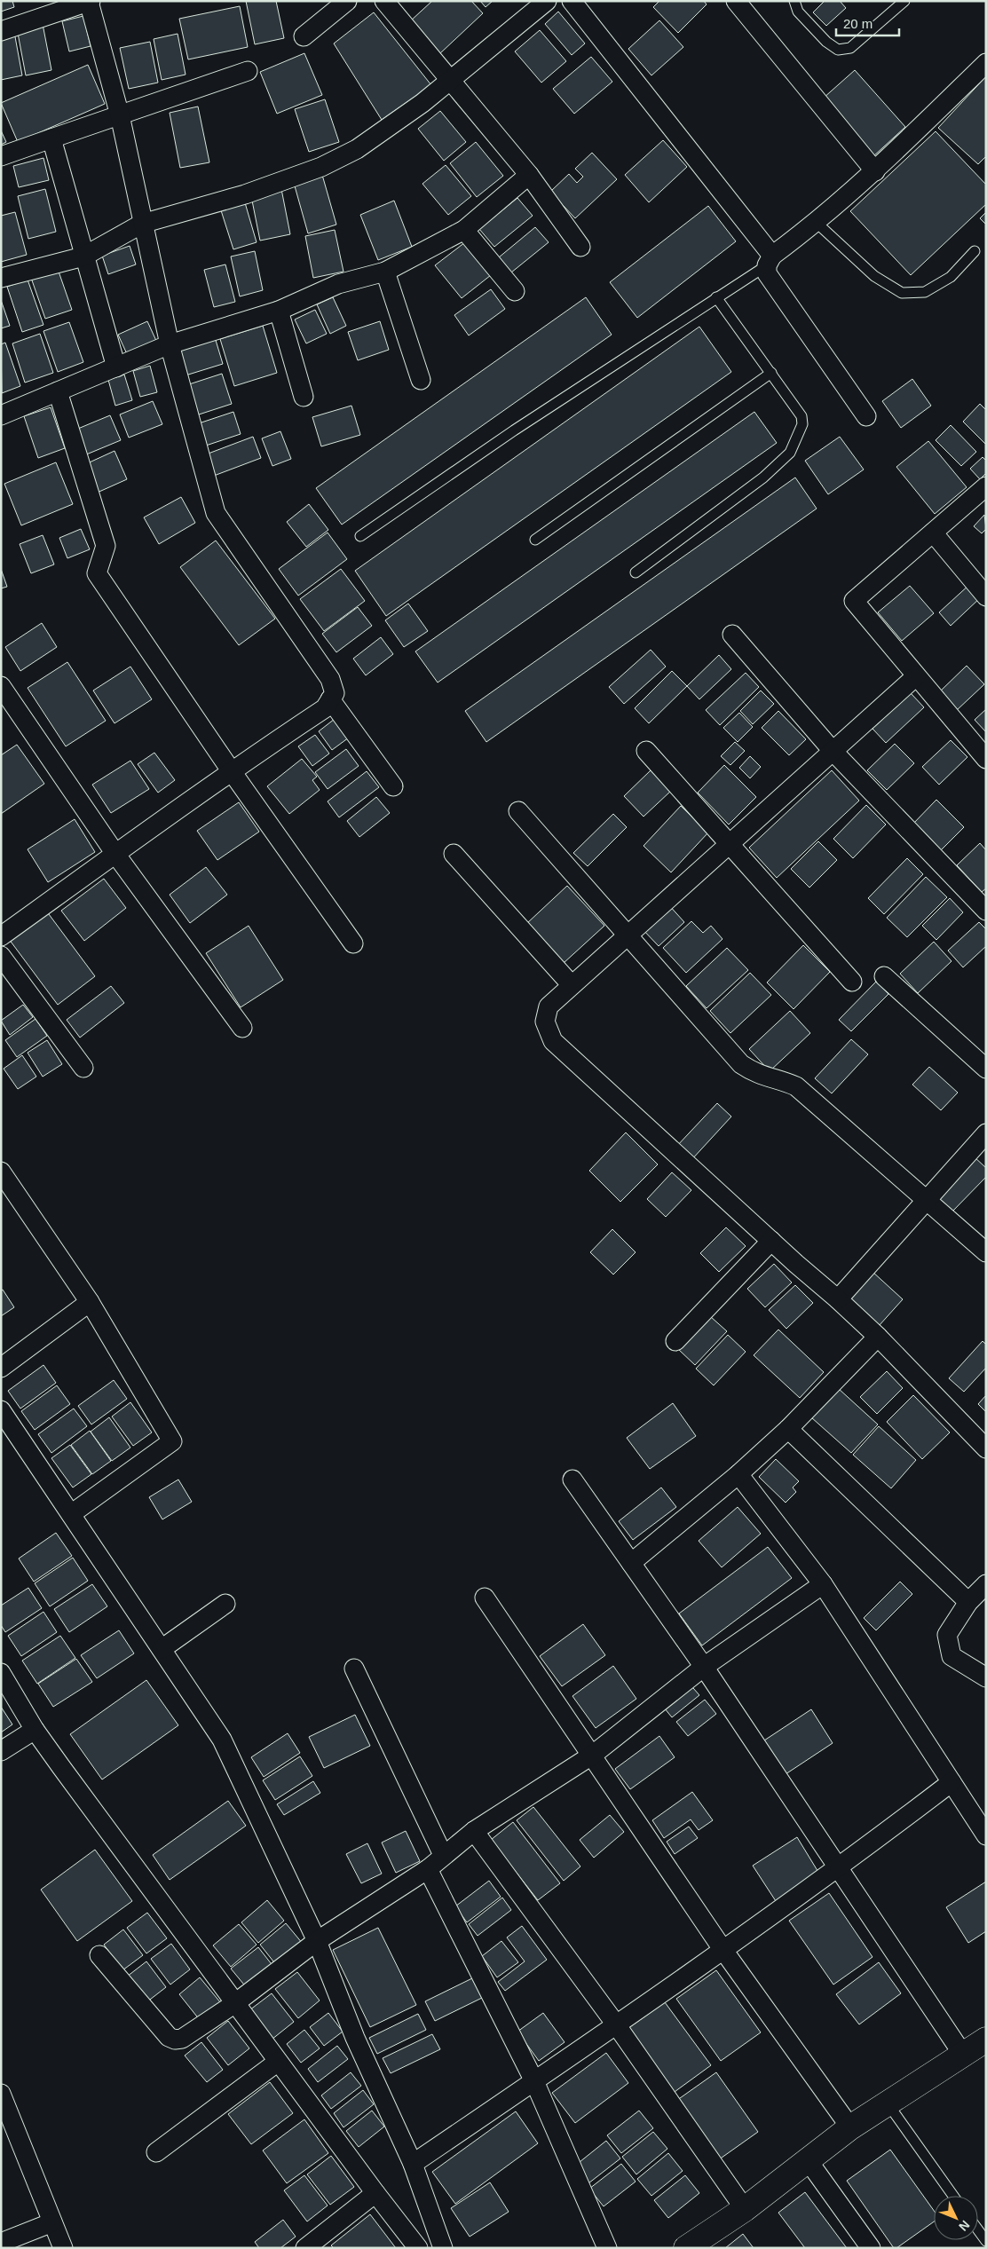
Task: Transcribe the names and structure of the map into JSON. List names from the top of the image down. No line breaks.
{"scale_bar":"20 m","north":"bottom right"}
